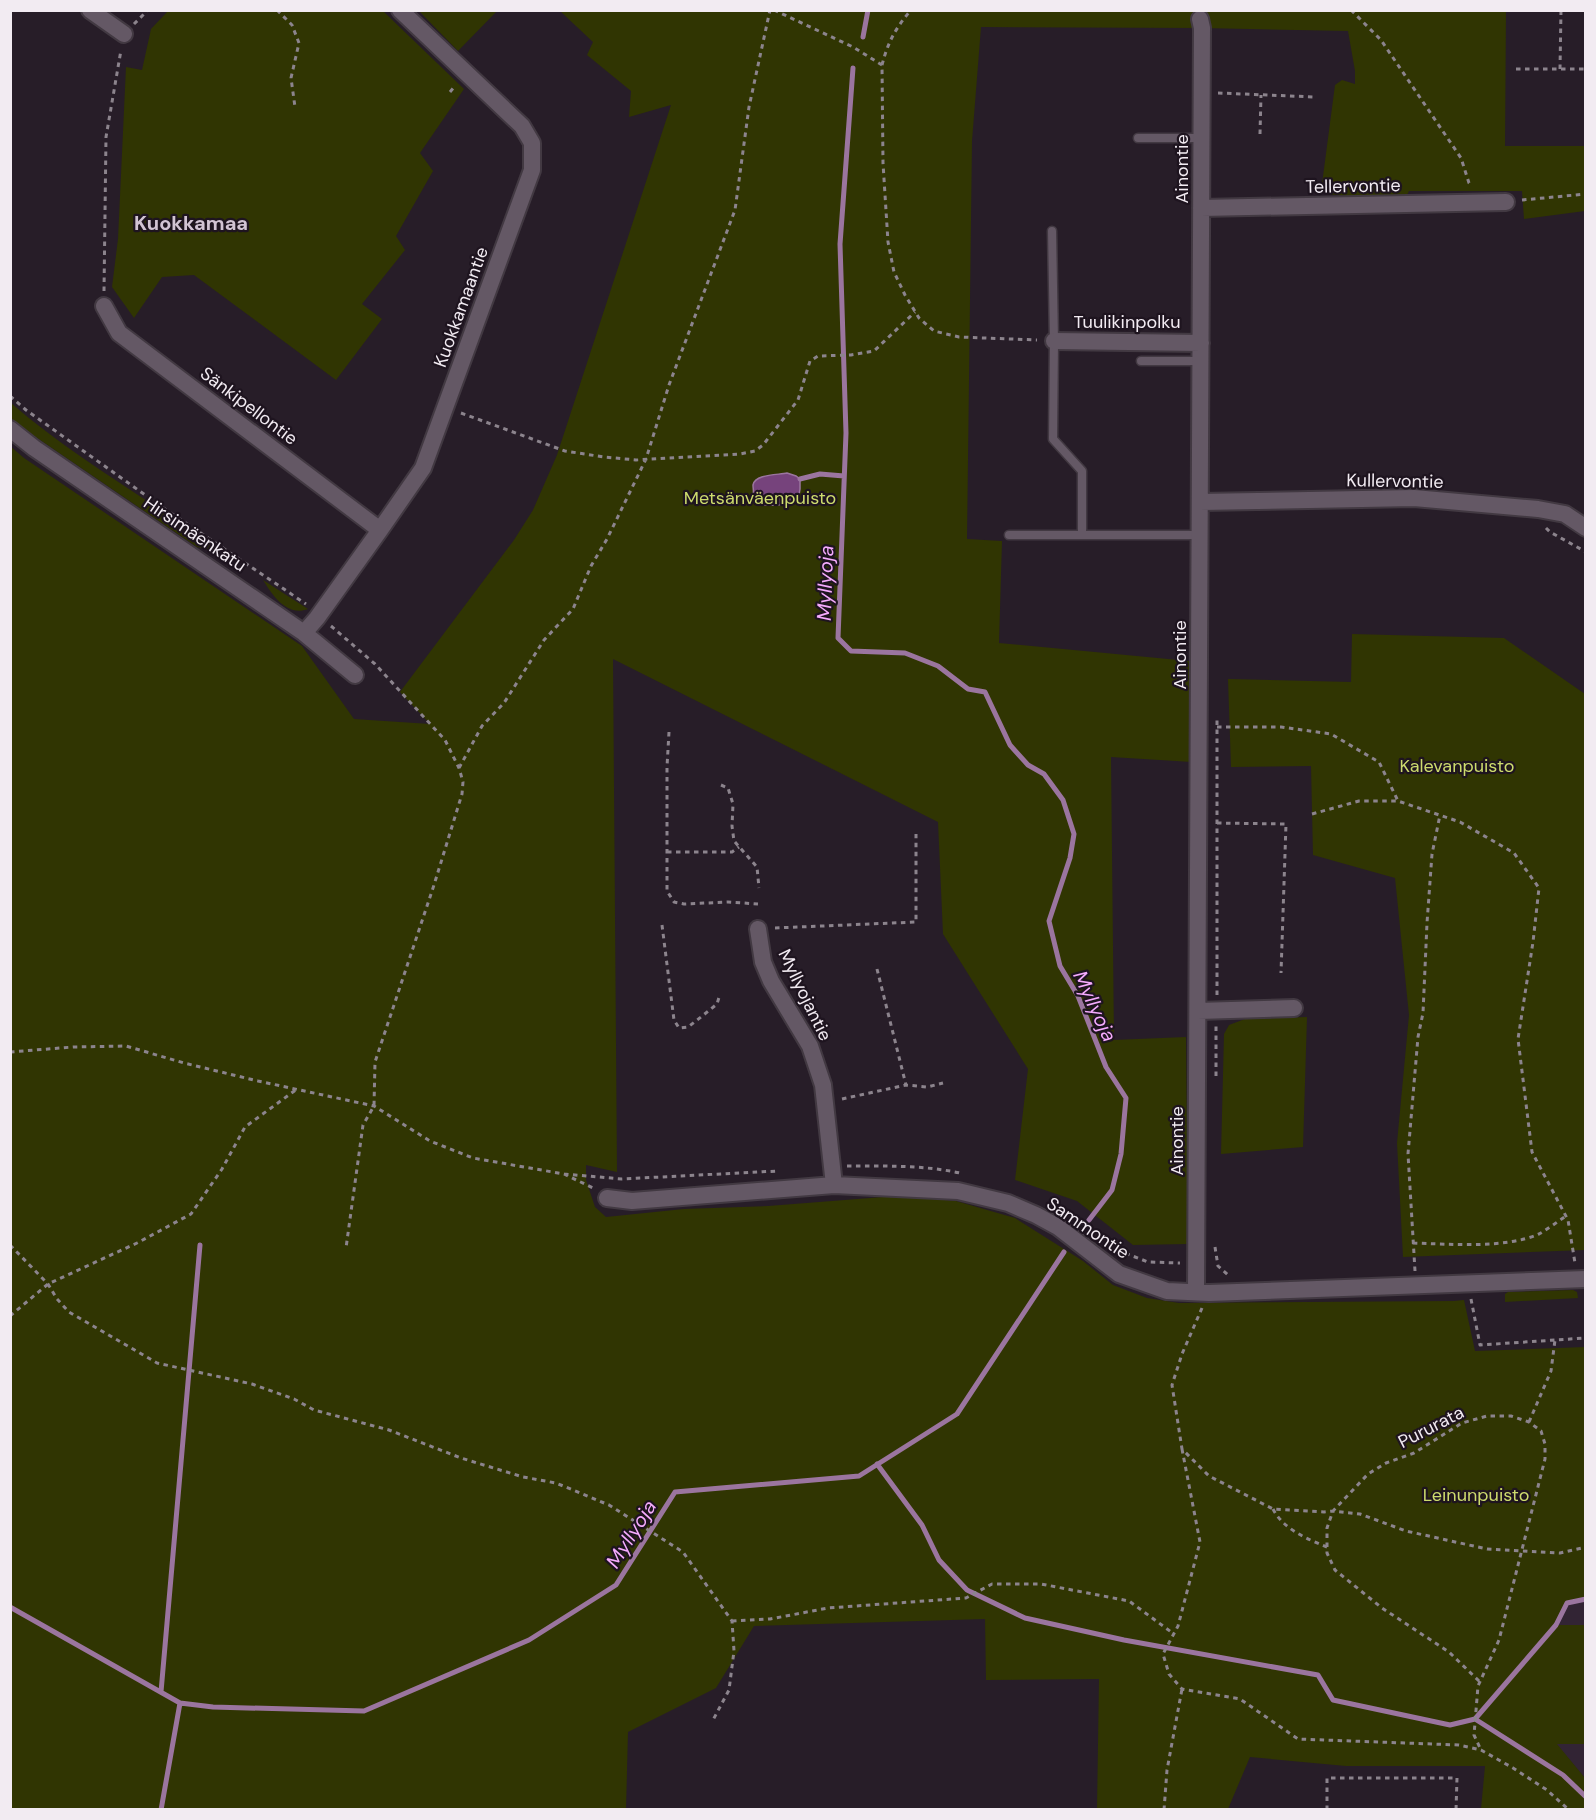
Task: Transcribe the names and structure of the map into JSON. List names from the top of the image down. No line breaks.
{"streets":{"street":["Ainontie","Tellervontie","Kuokkamaantie","Tuulikinpolku","Sänkipellontie","Kullervontie","Hirsimäenkatu","Myllyojantie","Sammontie"],"path":["Pururata"]},"crossings":[["Ainontie","Tellervontie"],["Ainontie","Tuulikinpolku"],["Ainontie","Kullervontie"],["Ainontie","Sammontie"],["Kuokkamaantie","Sänkipellontie"],["Kuokkamaantie","Hirsimäenkatu"],["Myllyojantie","Sammontie"]],"districts":["Kuokkamaa"],"water":["Myllyoja"],"parks":["Metsänväenpuisto","Kalevanpuisto","Leinunpuisto"]}
